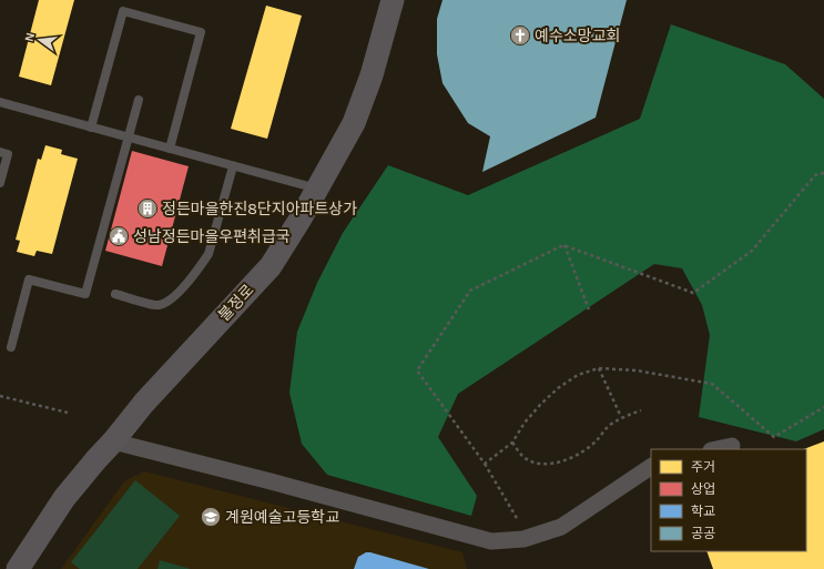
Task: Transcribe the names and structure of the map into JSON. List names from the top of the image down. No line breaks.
{"streets":{"main road":["불정로"]},"places":{"church":["예수소망교회"],"building":["정든마을한진8단지아파트상가"],"public building":["성남정든마을우편취급국"],"school or university":["계원예술고등학교"]},"legend":["주거","상업","학교","공공"],"north":"left"}
